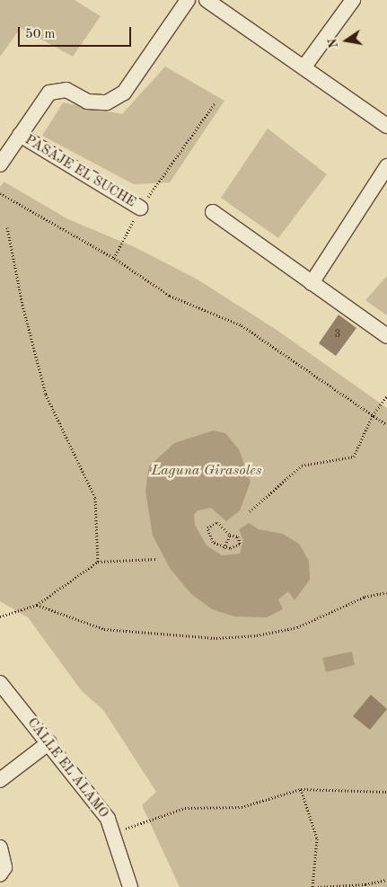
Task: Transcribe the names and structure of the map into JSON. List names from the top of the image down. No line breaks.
{"streets":{"street":["PASAJE EL SUCHE","CALLE EL ALAMO"]},"water":["Laguna Girasoles"],"house_numbers":["3"],"scale_bar":"50 m","north":"left"}
